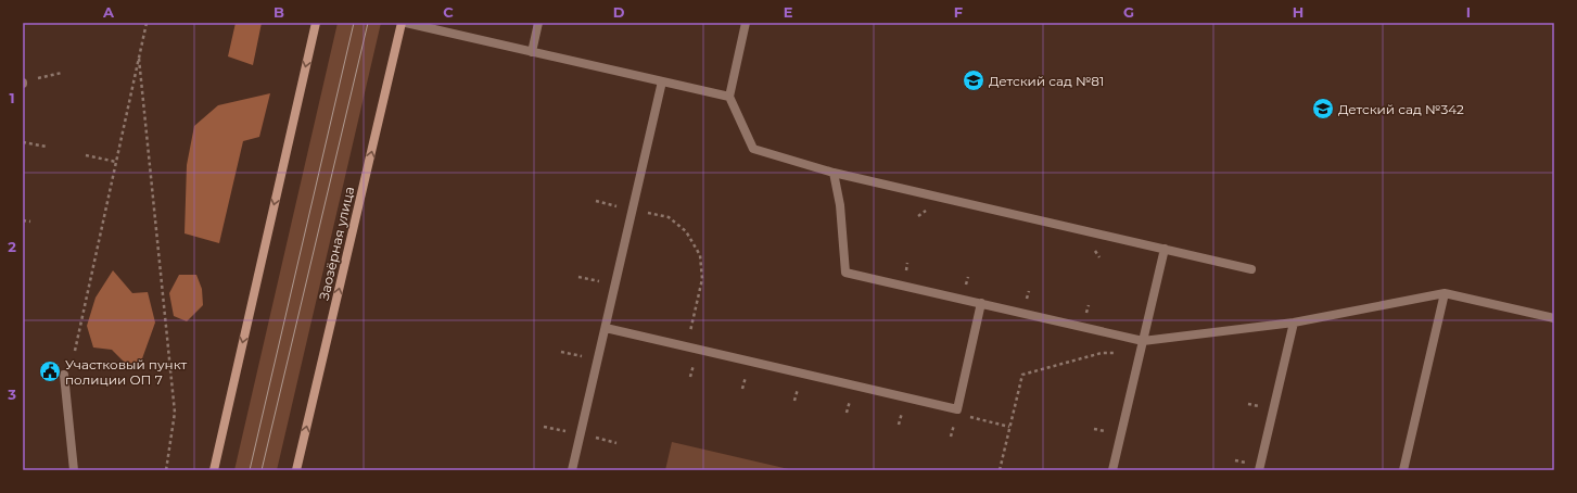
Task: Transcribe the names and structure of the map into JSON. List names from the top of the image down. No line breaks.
{"streets":{"main road":["Заозёрная улица"]},"one_way":["Заозёрная улица"],"places":{"school or university":["Детский сад №81","Детский сад №342"],"public building":["Участковый пункт полиции ОП 7"]},"grid":{"columns":["A","B","C","D","E","F","G","H","I"],"rows":["1","2","3"]}}
